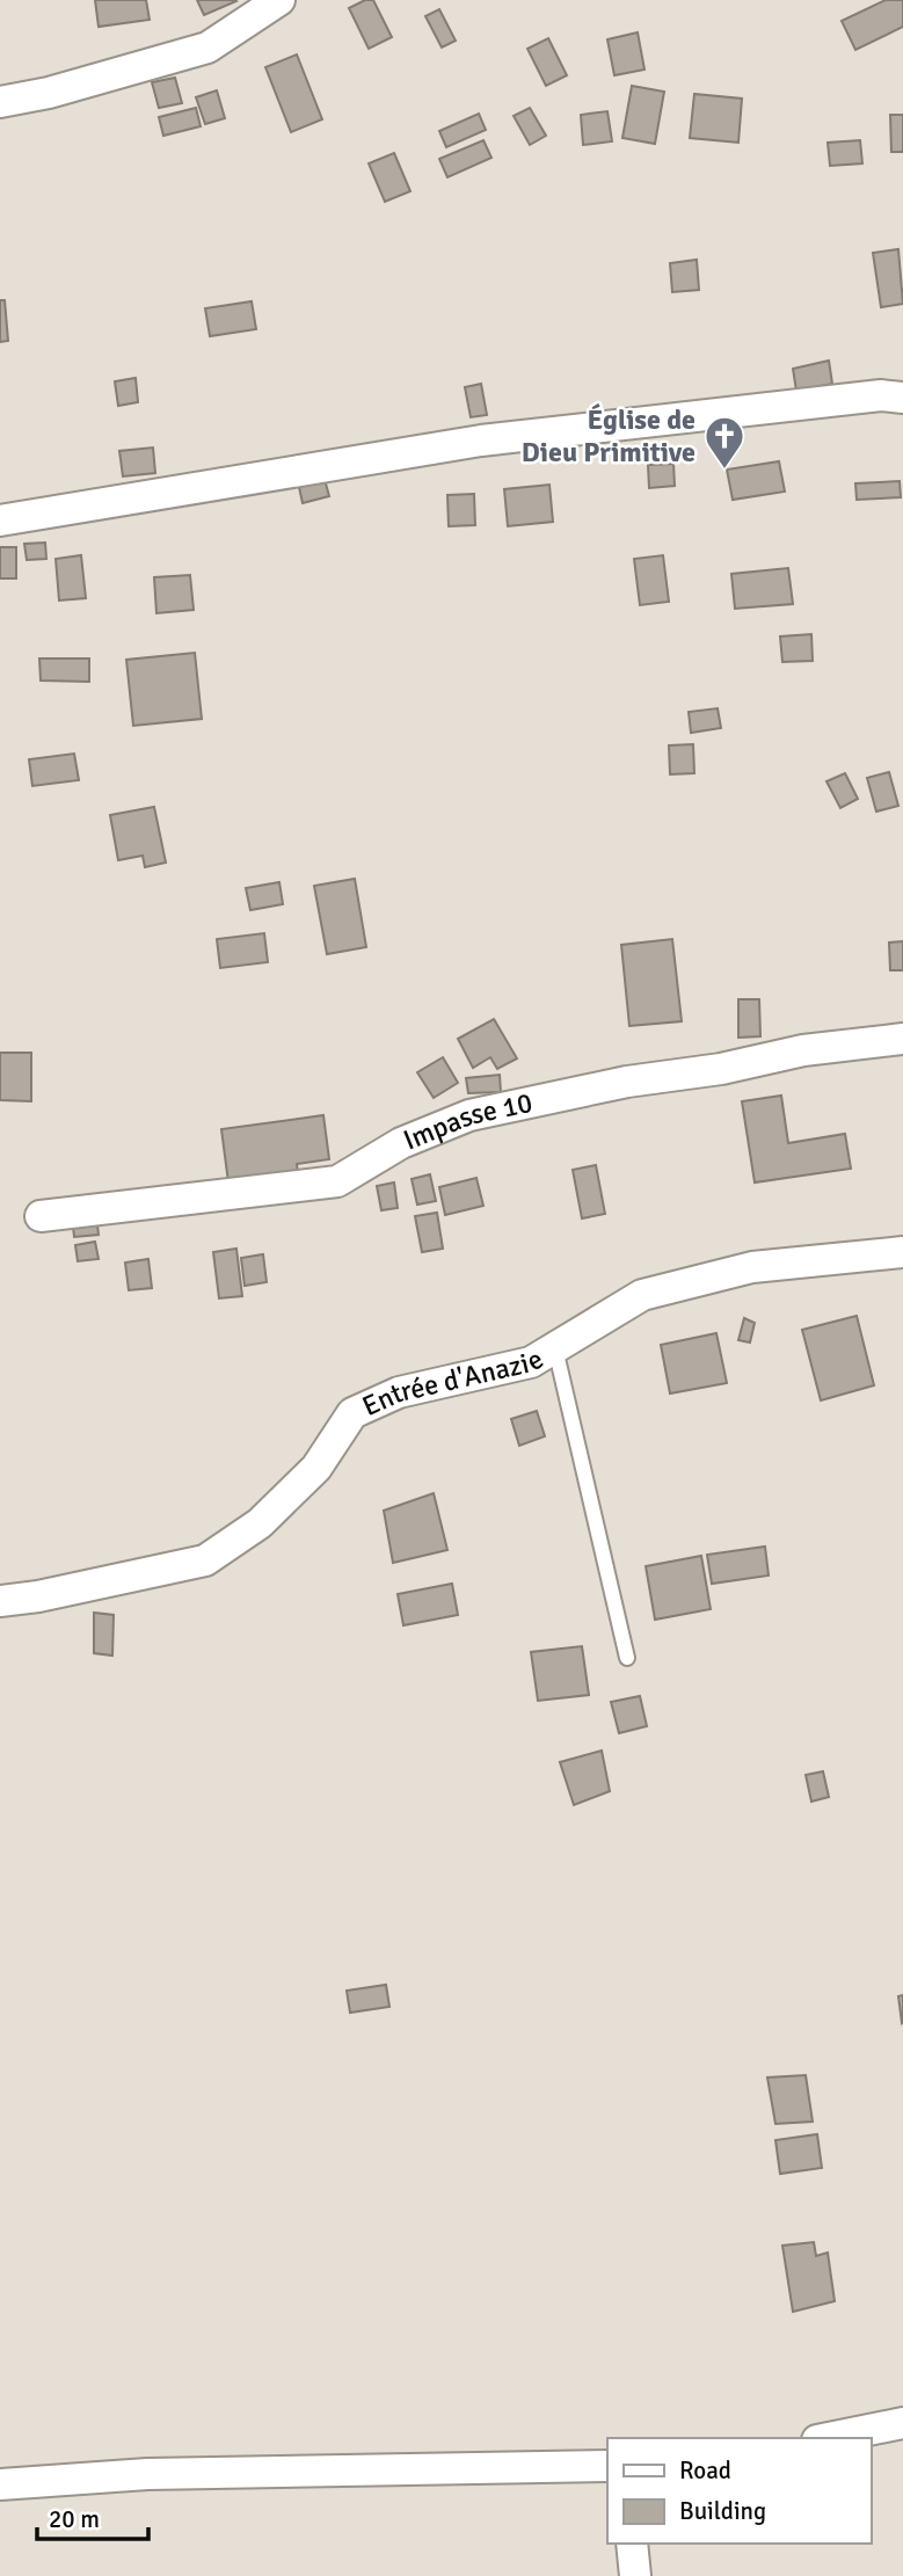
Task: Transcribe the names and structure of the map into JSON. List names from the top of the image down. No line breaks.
{"streets":{"street":["Impasse 10","Entrée d'Anazie"]},"places":{"church":["Église de Dieu Primitive"]},"legend":["Road","Building"],"scale_bar":"20 m"}
